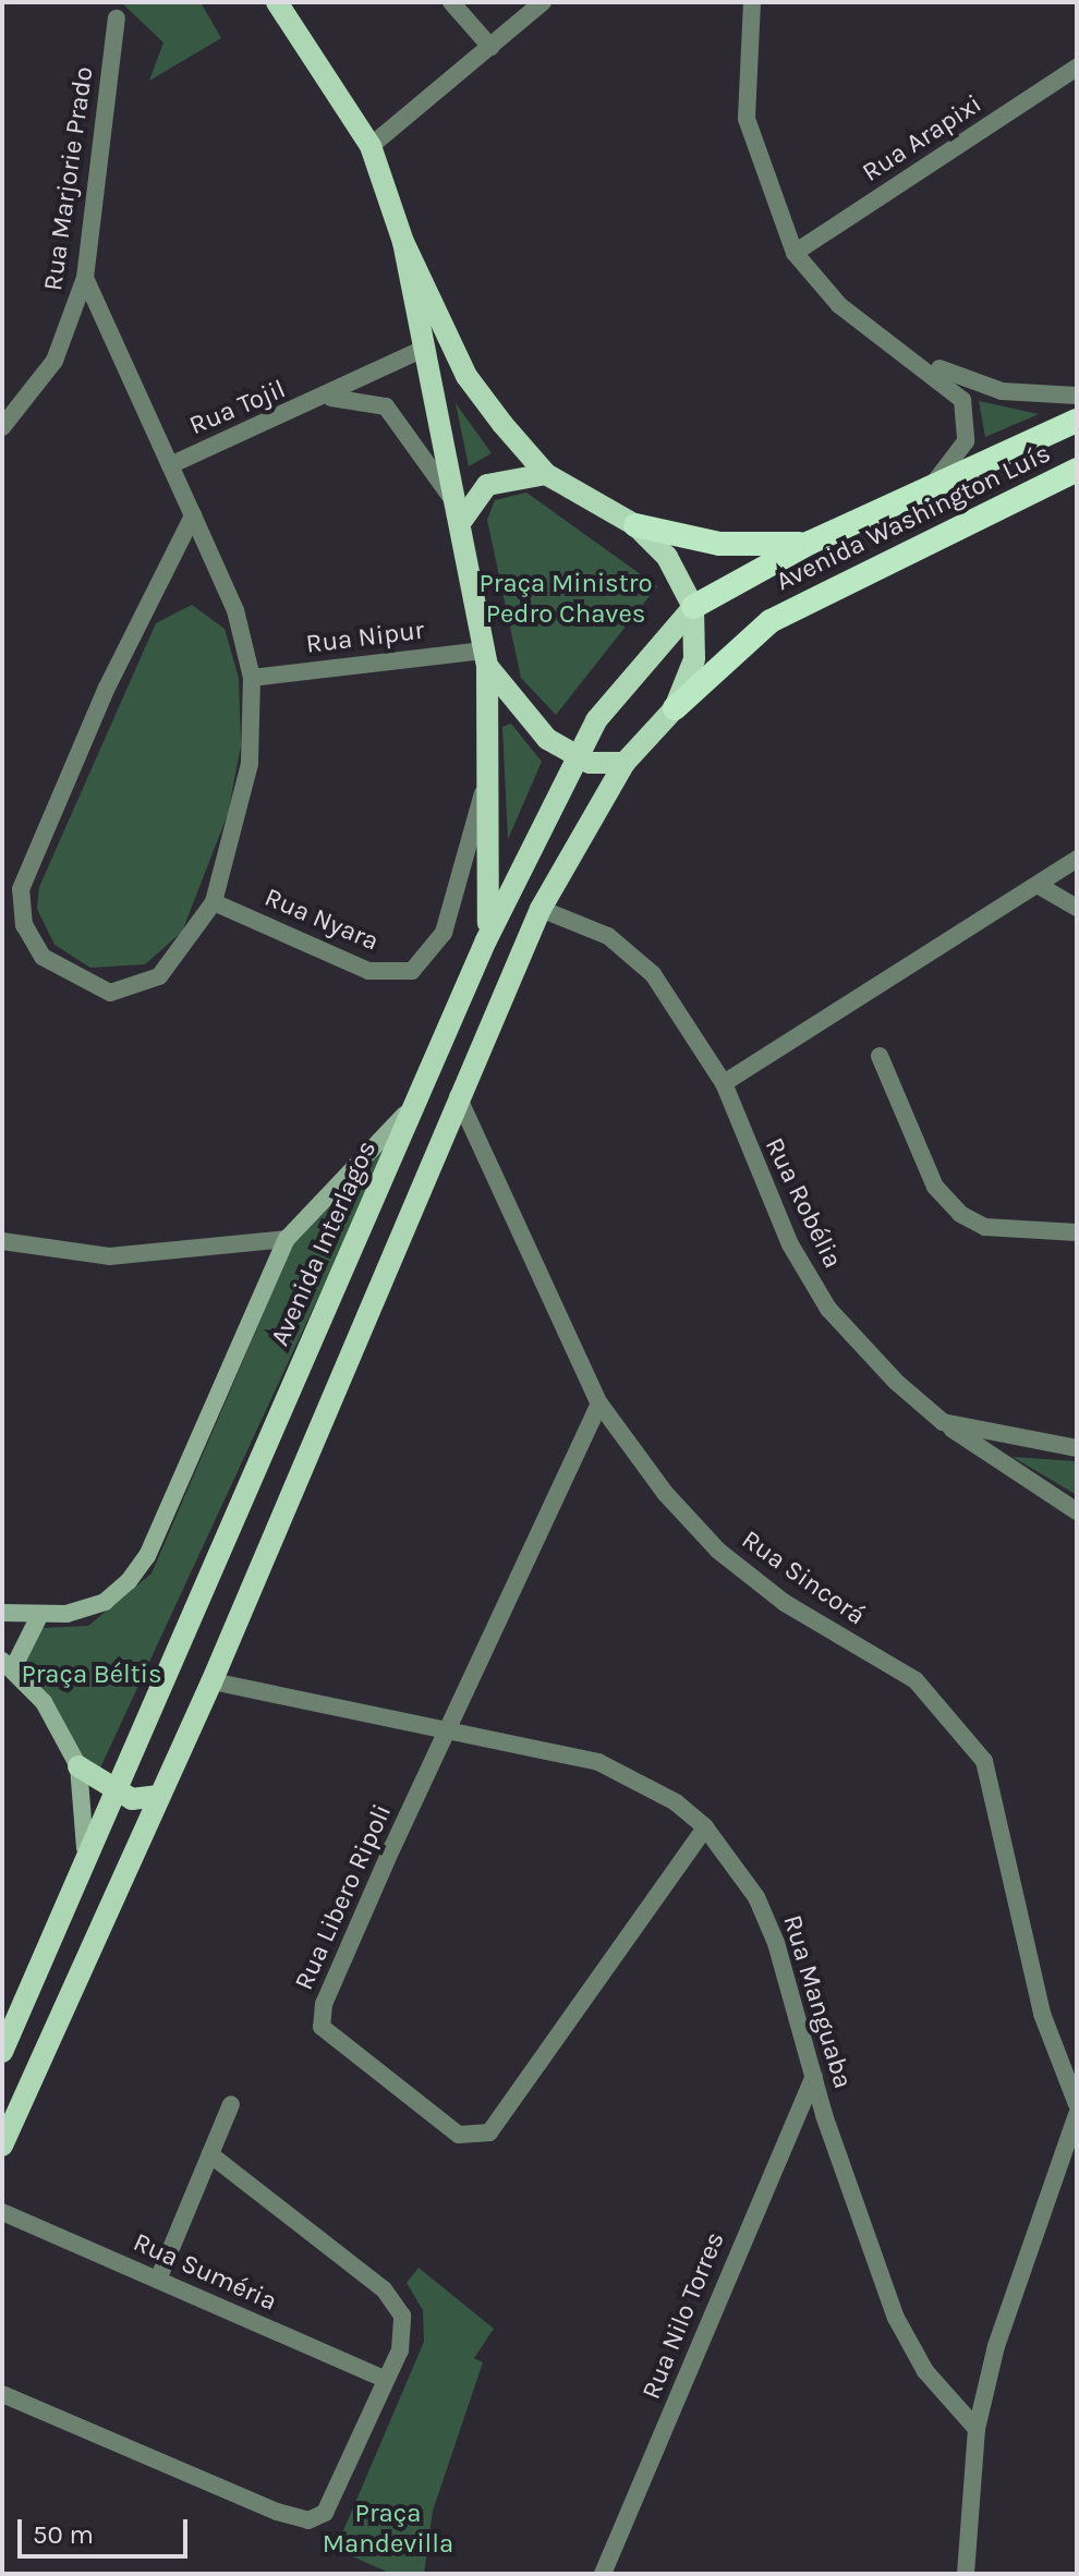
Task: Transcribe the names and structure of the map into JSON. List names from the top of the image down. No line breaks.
{"streets":{"highway":["Avenida Washington Luís","Avenida Interlagos"],"street":["Rua Arapixi","Rua Marjorie Prado","Rua Tojil","Rua Nipur","Rua Nyara","Rua Robélia","Rua Sincorá","Rua Libero Ripoli","Rua Manguaba","Rua Suméria","Rua Nilo Torres"]},"crossings":[["Avenida Washington Luís","Avenida Interlagos"],["Rua Sincorá","Rua Libero Ripoli"],["Rua Libero Ripoli","Rua Manguaba"],["Rua Manguaba","Rua Nilo Torres"]],"parks":["Praça Ministro Pedro Chaves","Praça Béltis","Praça Mandevilla"],"scale_bar":"50 m"}
